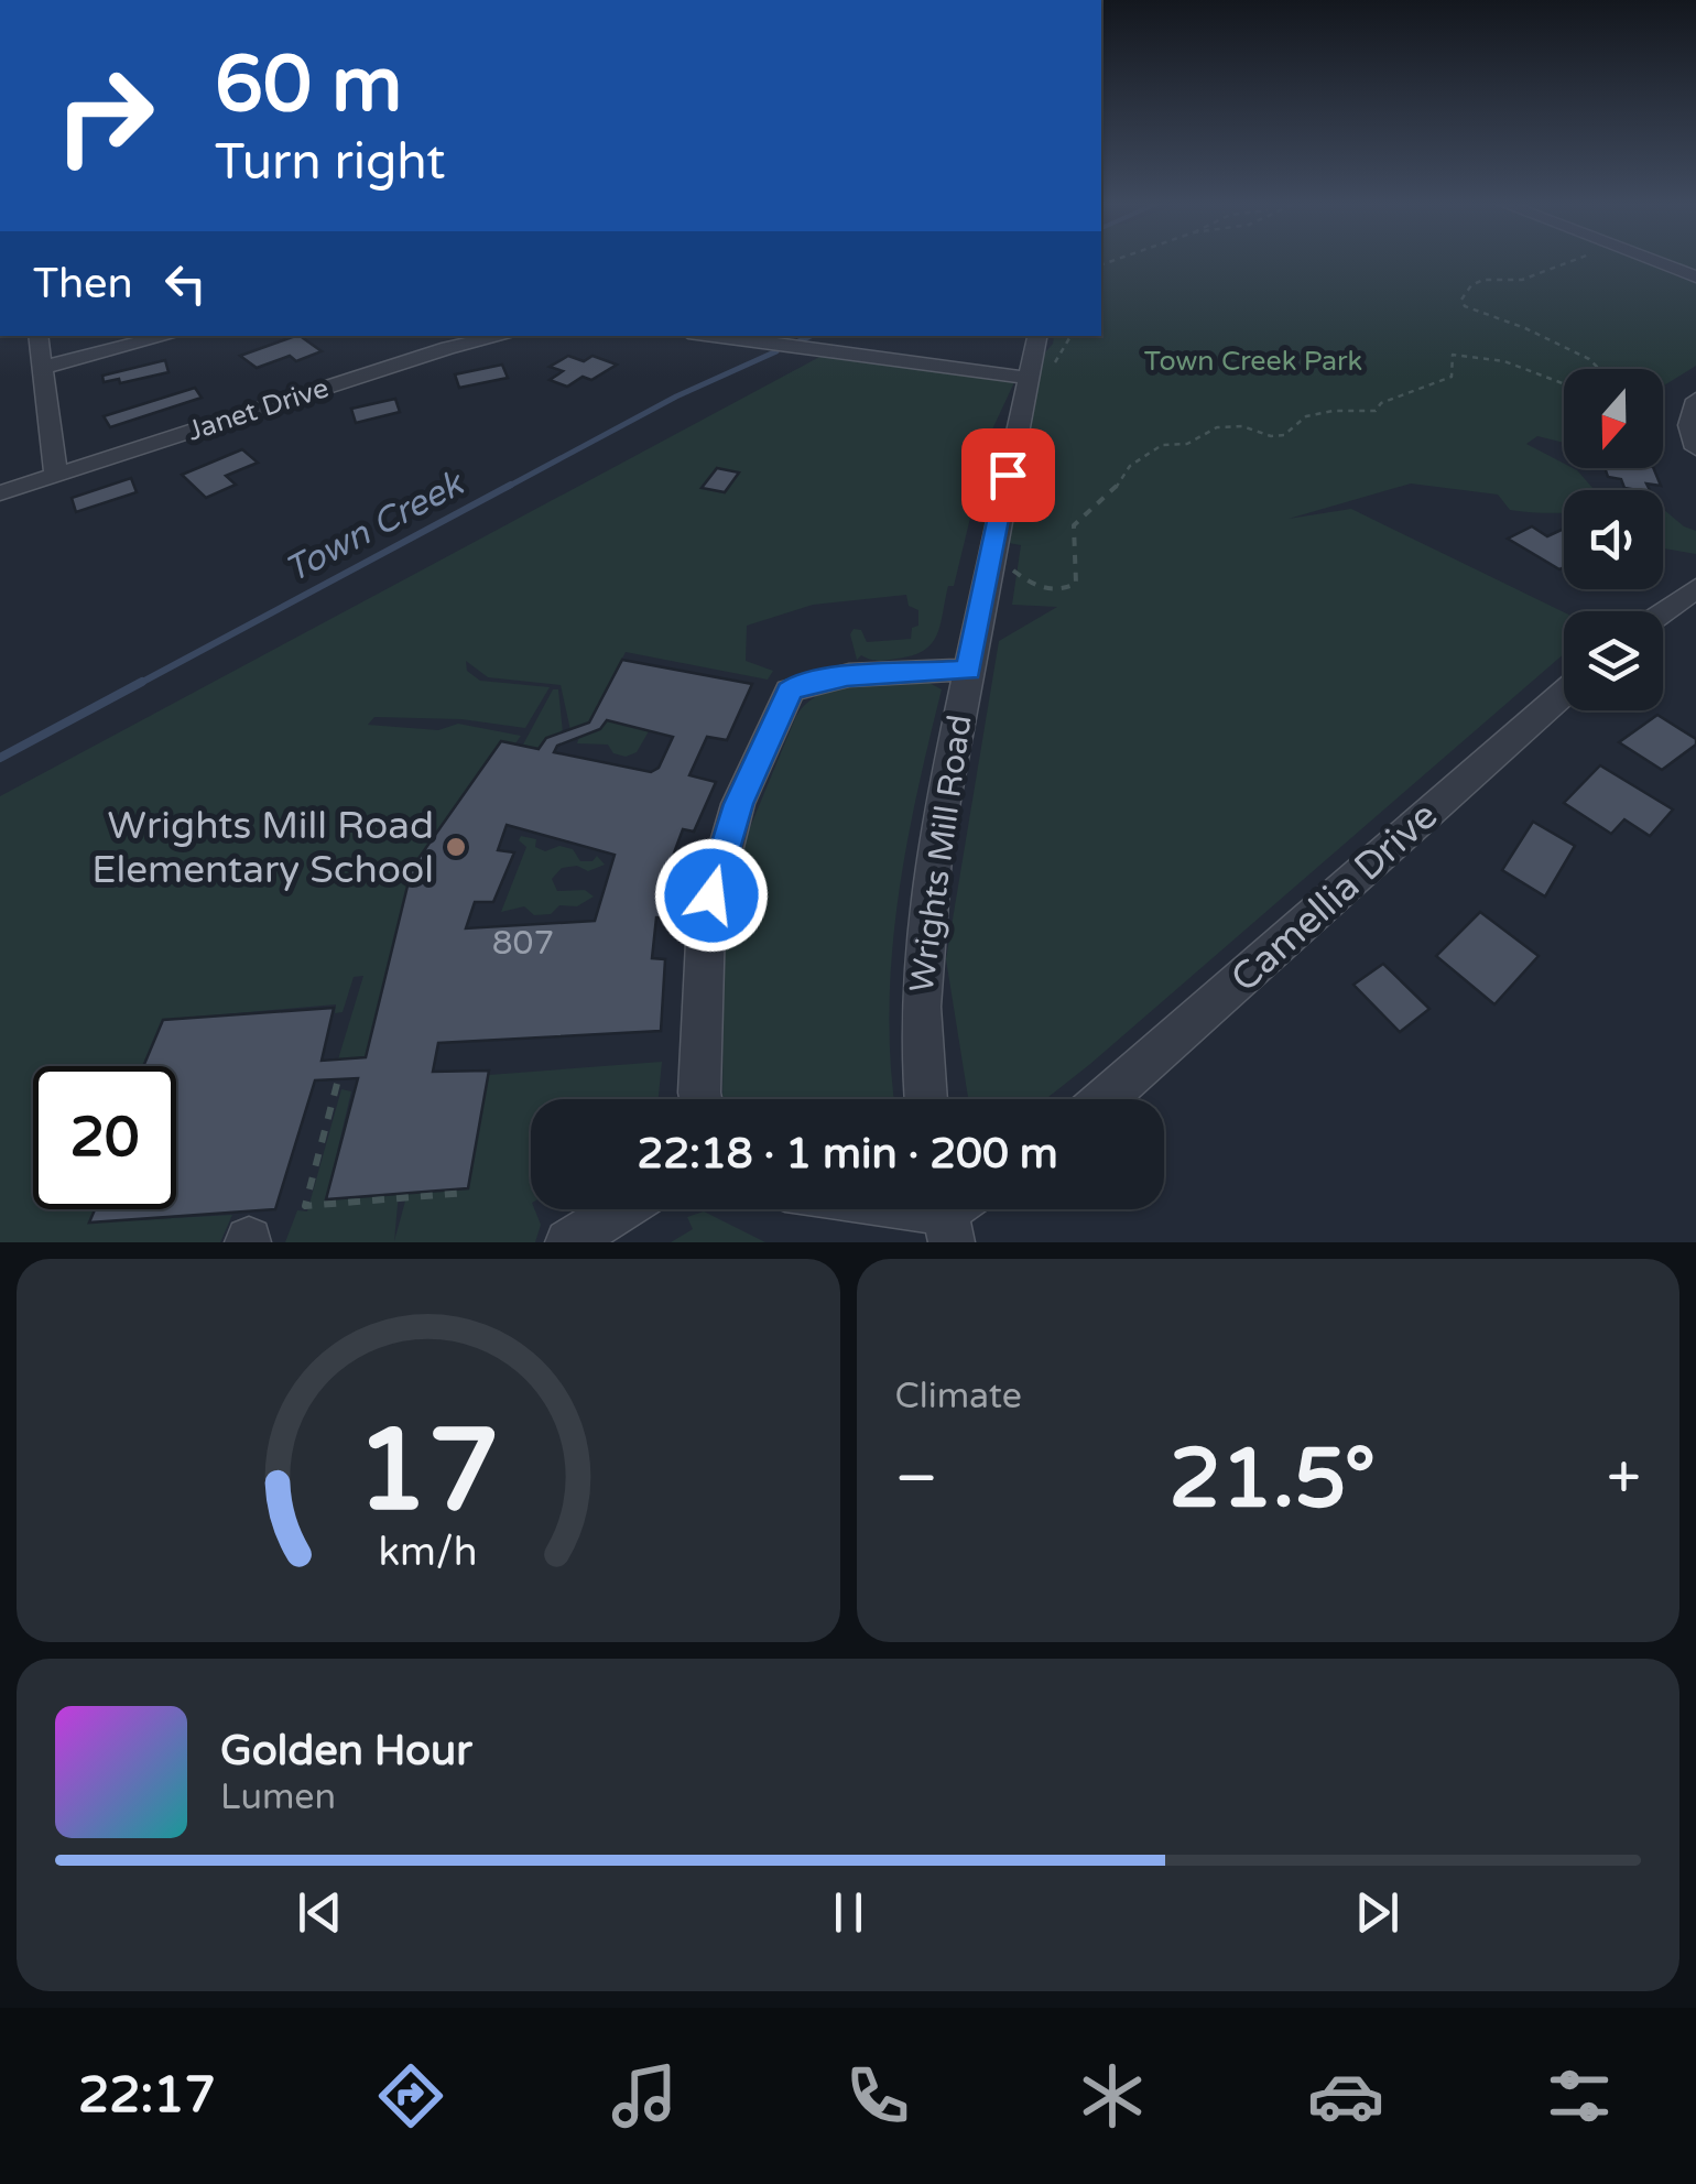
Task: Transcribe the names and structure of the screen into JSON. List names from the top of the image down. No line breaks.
{"streets":{"street":["Janet Drive","Wrights Mill Road","Camellia Drive"]},"water":["Town Creek"],"parks":["Town Creek Park"],"places":["Wrights Mill Road Elementary School"],"house_numbers":["807"],"north":"bottom","page":{"turn":["60 m","Turn right"],"then":"Then","limit":"20","trip":"22:18 · 1 min · 200 m","tile":"Climate","heat":["−","21.5°","+"],"song":["Golden Hour","Lumen"],"tabs":"22:17","gauge":["17","km/h"]}}
